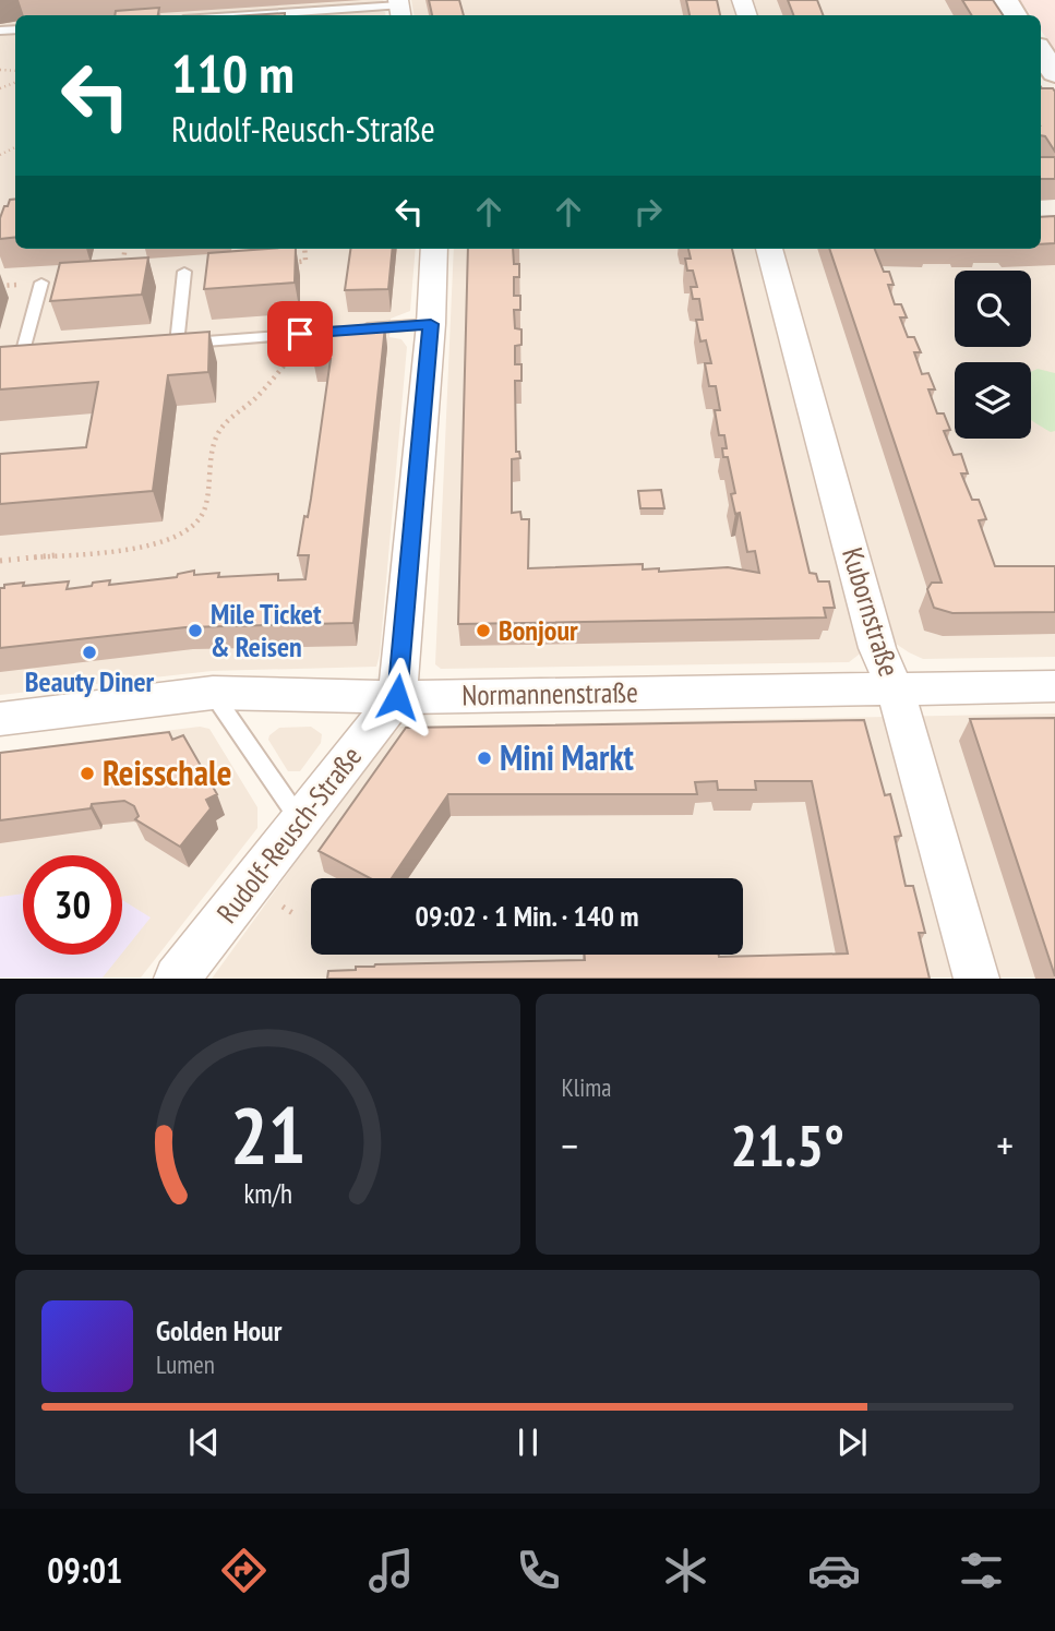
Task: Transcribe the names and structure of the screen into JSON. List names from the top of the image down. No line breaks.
{"streets":{"street":["Kubornstraße","Normannenstraße","Rudolf-Reusch-Straße"]},"crossings":[["Kubornstraße","Normannenstraße"],["Normannenstraße","Rudolf-Reusch-Straße"]],"places":["Mile Ticket & Reisen","Bonjour","Beauty Diner","Mini Markt","Reisschale"],"page":{"turn":["110 m","Rudolf-Reusch-Straße"],"limit":"30","trip":"09:02 · 1 Min. · 140 m","tile":"Klima","heat":["−","21.5°","+"],"song":["Golden Hour","Lumen"],"tabs":"09:01","gauge":["21","km/h"]}}
